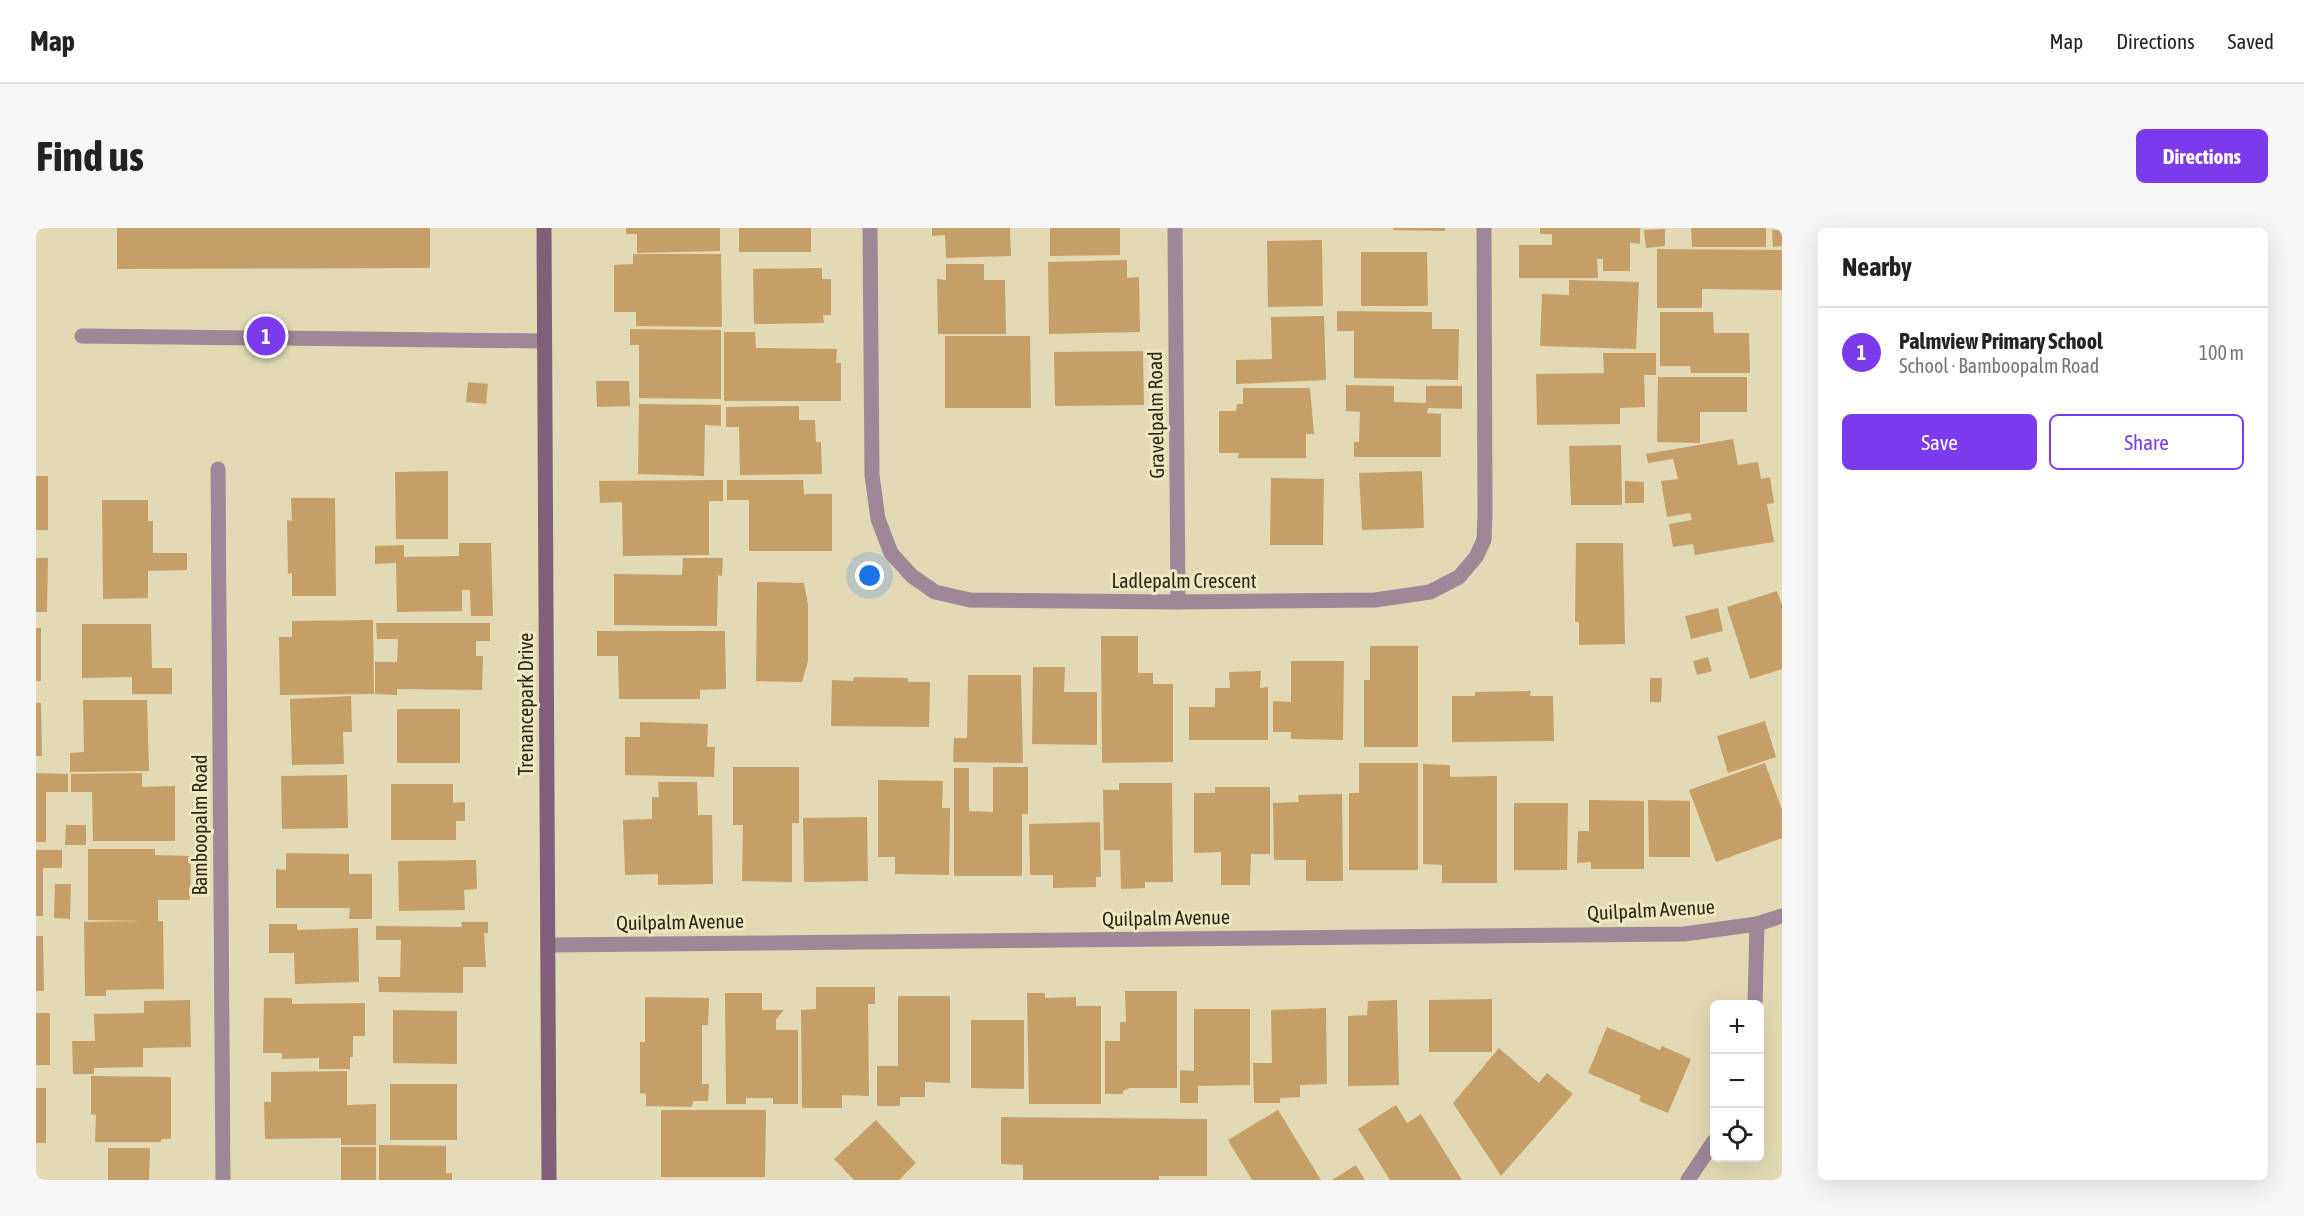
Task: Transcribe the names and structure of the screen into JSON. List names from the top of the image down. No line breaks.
{"streets":{"street":["Gravelpalm Road","Ladlepalm Crescent","Trenancepark Drive","Bamboopalm Road","Quilpalm Avenue"]},"crossings":[["Gravelpalm Road","Ladlepalm Crescent"],["Trenancepark Drive","Quilpalm Avenue"]],"page":{"header":"Map","nav":["Map","Directions","Saved"],"buttons":["Directions",["Save","Share"]],"title":"Find us","heading":"Nearby","list":[{"mark":"1","name":"Palmview Primary School","note":"School · Bamboopalm Road","value":"100 m"}],"pins":"1","map_buttons":["+","−"]}}
